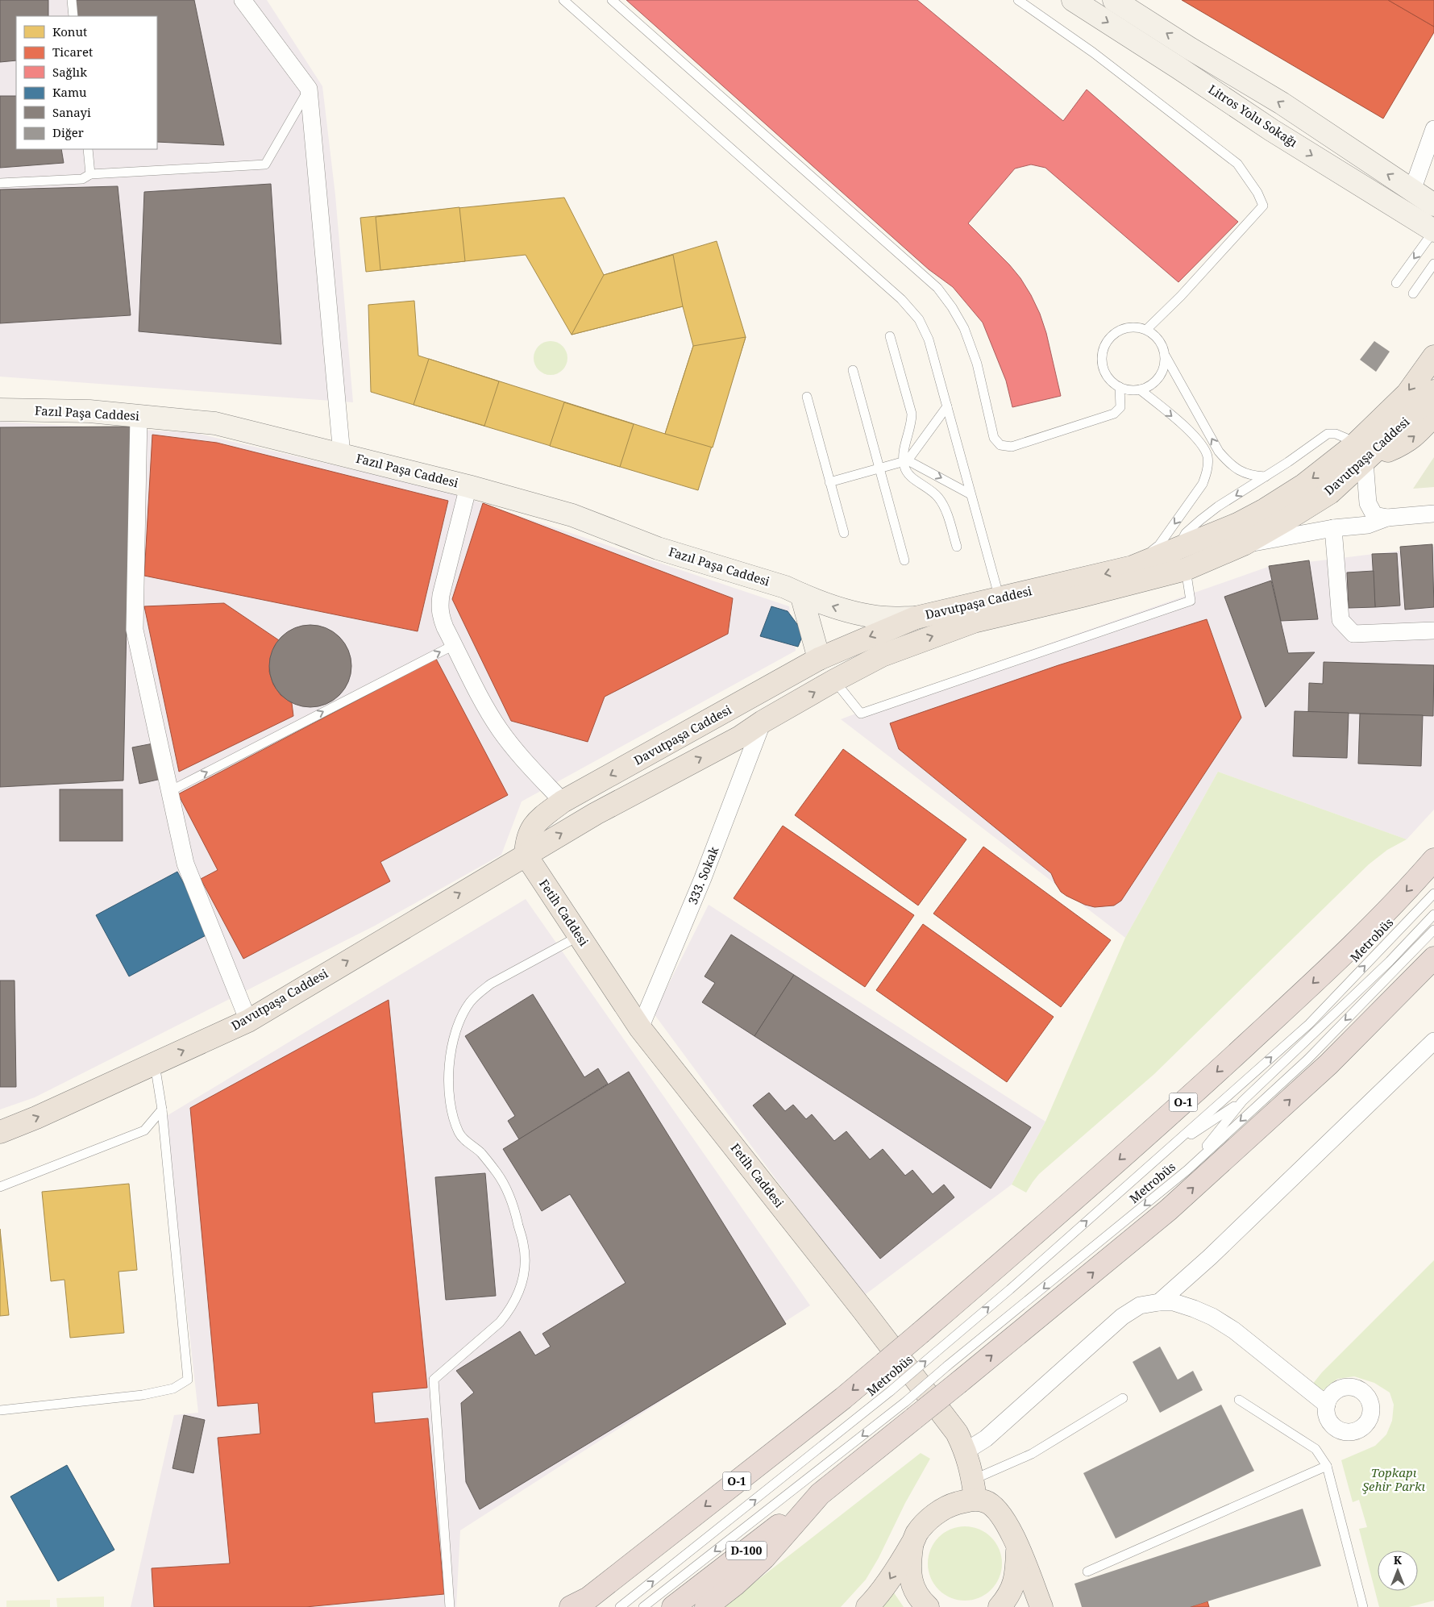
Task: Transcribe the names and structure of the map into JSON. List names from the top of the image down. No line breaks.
{"streets":{"highway":["O-1","D-100"],"main road":["Davutpaşa Caddesi","Fetih Caddesi"],"street":["Litros Yolu Sokağı","Fazıl Paşa Caddesi","333. Sokak"],"lane":["Metrobüs"]},"crossings":[["Fazıl Paşa Caddesi","Davutpaşa Caddesi"],["Davutpaşa Caddesi","333. Sokak"],["Davutpaşa Caddesi","Fetih Caddesi"],["333. Sokak","Fetih Caddesi"]],"parks":["Topkapı Şehir Parkı"],"legend":["Konut","Ticaret","Sağlık","Kamu","Sanayi","Diğer"],"north":"top"}
